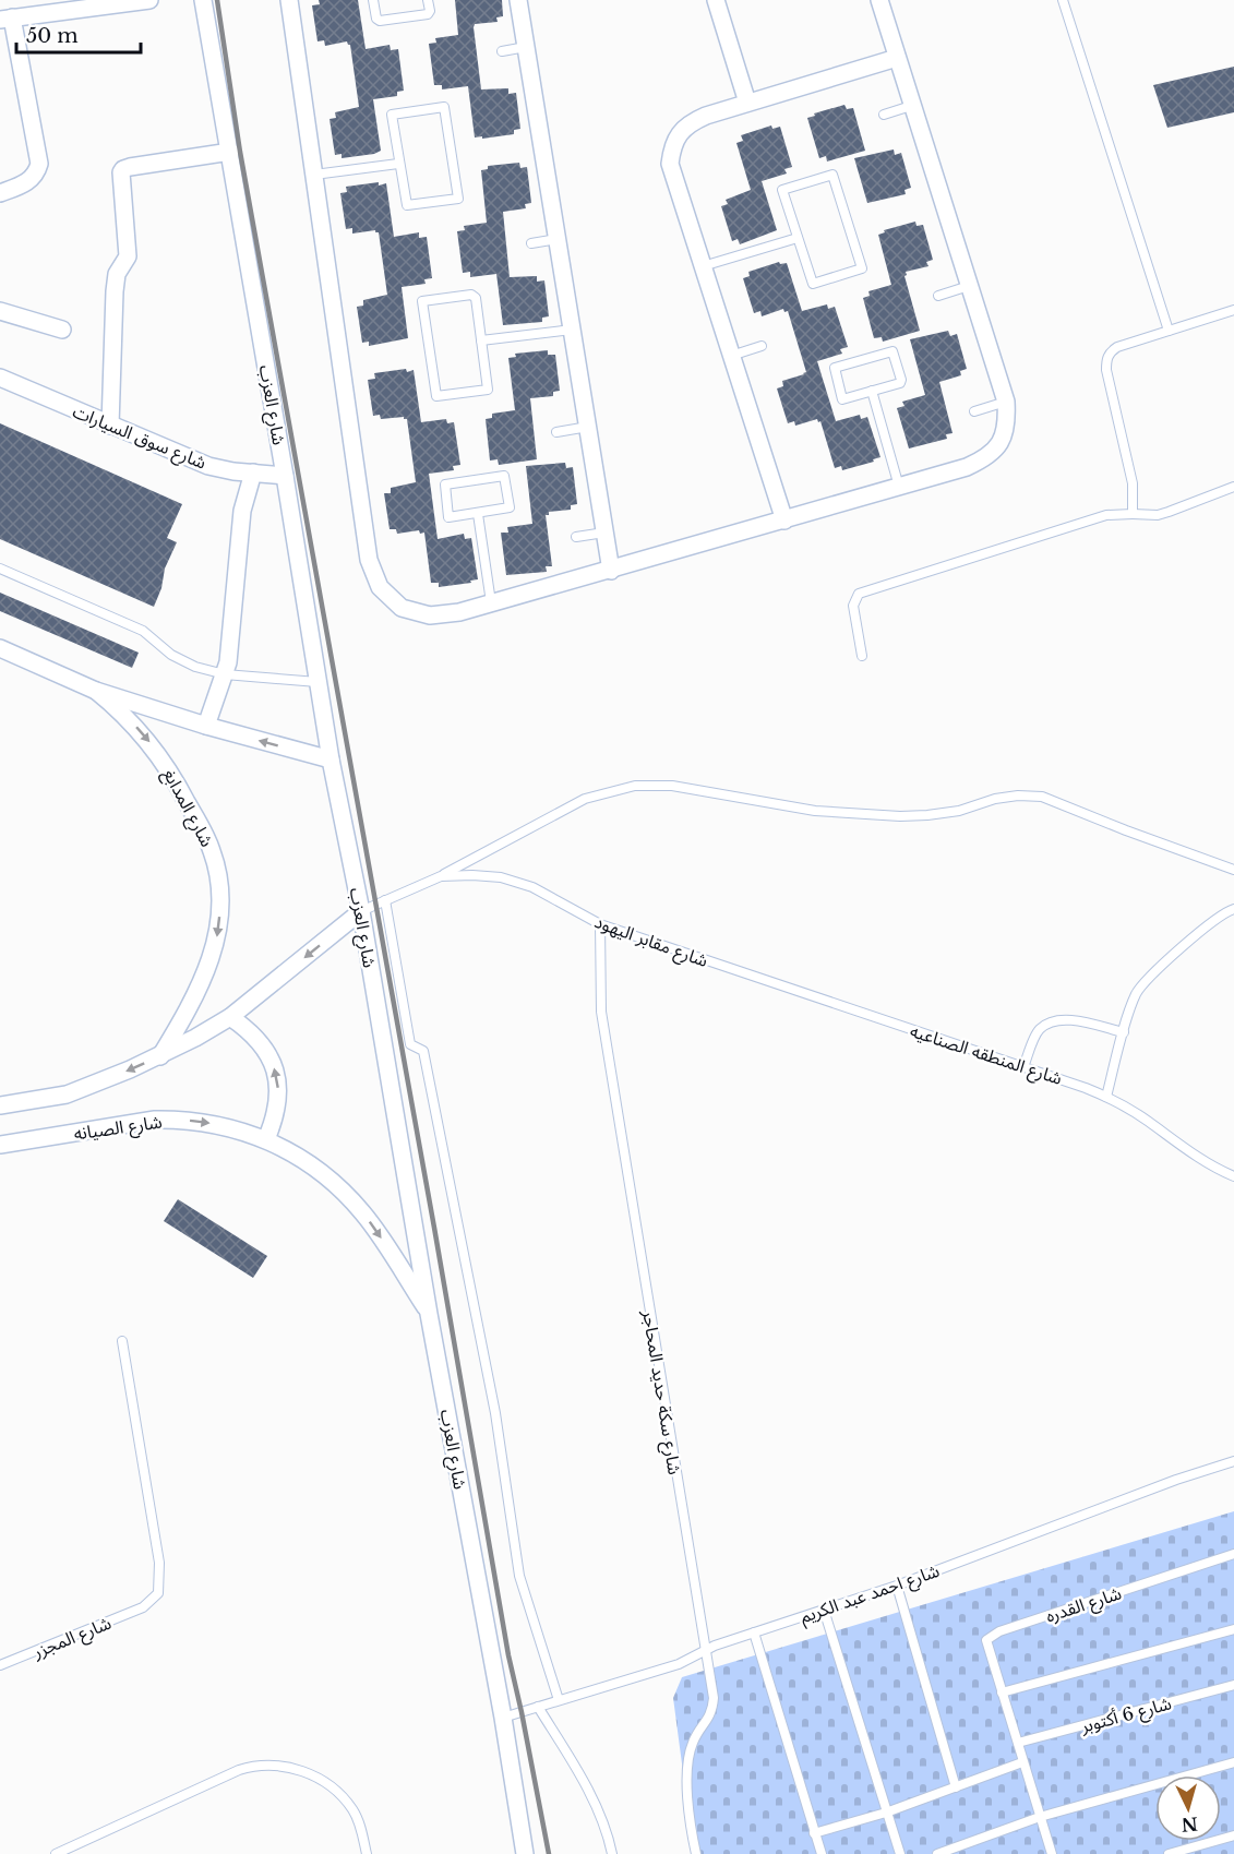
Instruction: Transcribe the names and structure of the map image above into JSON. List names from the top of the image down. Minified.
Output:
{"streets":{"street":["شارع العزب","شارع سوق السيارات","شارع المدابغ","شارع الصيانه"],"lane":["شارع مقابر اليهود","شارع المنطقه الصناعيه","شارع سكة حديد المحاجر","شارع احمد عبد الكريم","شارع القدره","شارع المجزر","شارع 6 أكتوبر"]},"crossings":[["شارع العزب","شارع سوق السيارات"],["شارع العزب","شارع المدابغ"],["شارع العزب","شارع مقابر اليهود"],["شارع العزب","شارع الصيانه"],["شارع العزب","شارع احمد عبد الكريم"],["شارع مقابر اليهود","شارع المنطقه الصناعيه"],["شارع مقابر اليهود","شارع سكة حديد المحاجر"],["شارع سكة حديد المحاجر","شارع احمد عبد الكريم"]],"one_way":["شارع الصيانه"],"scale_bar":"50 m","north":"bottom"}
